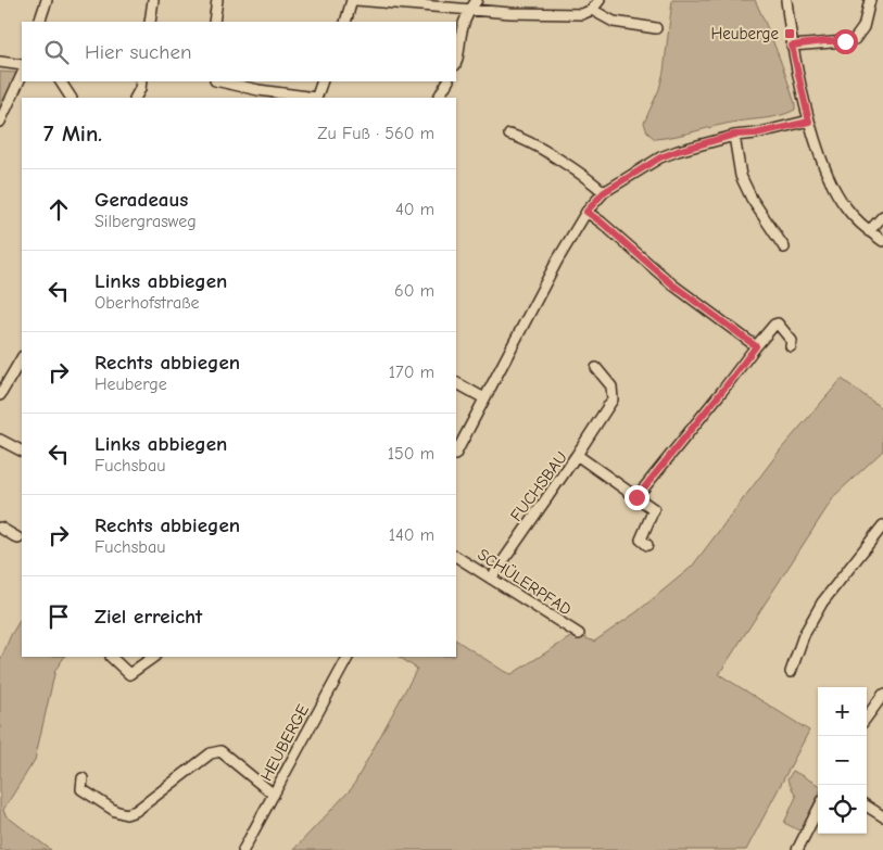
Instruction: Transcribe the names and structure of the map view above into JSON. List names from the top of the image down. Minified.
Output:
{"streets":{"street":["FUCHSBAU","SCHÜLERPFAD","HEUBERGE"]},"crossings":[["FUCHSBAU","SCHÜLERPFAD"]],"places":{"transit":["Heuberge"]},"page":{"search":"Hier suchen","heading":["7 Min.","Zu Fuß · 560 m"],"list":[["Geradeaus","Silbergrasweg","40 m"],["Links abbiegen","Oberhofstraße","60 m"],["Rechts abbiegen","Heuberge","170 m"],["Links abbiegen","Fuchsbau","150 m"],["Rechts abbiegen","Fuchsbau","140 m"],"Ziel erreicht"],"map_buttons":["+","−"]}}
